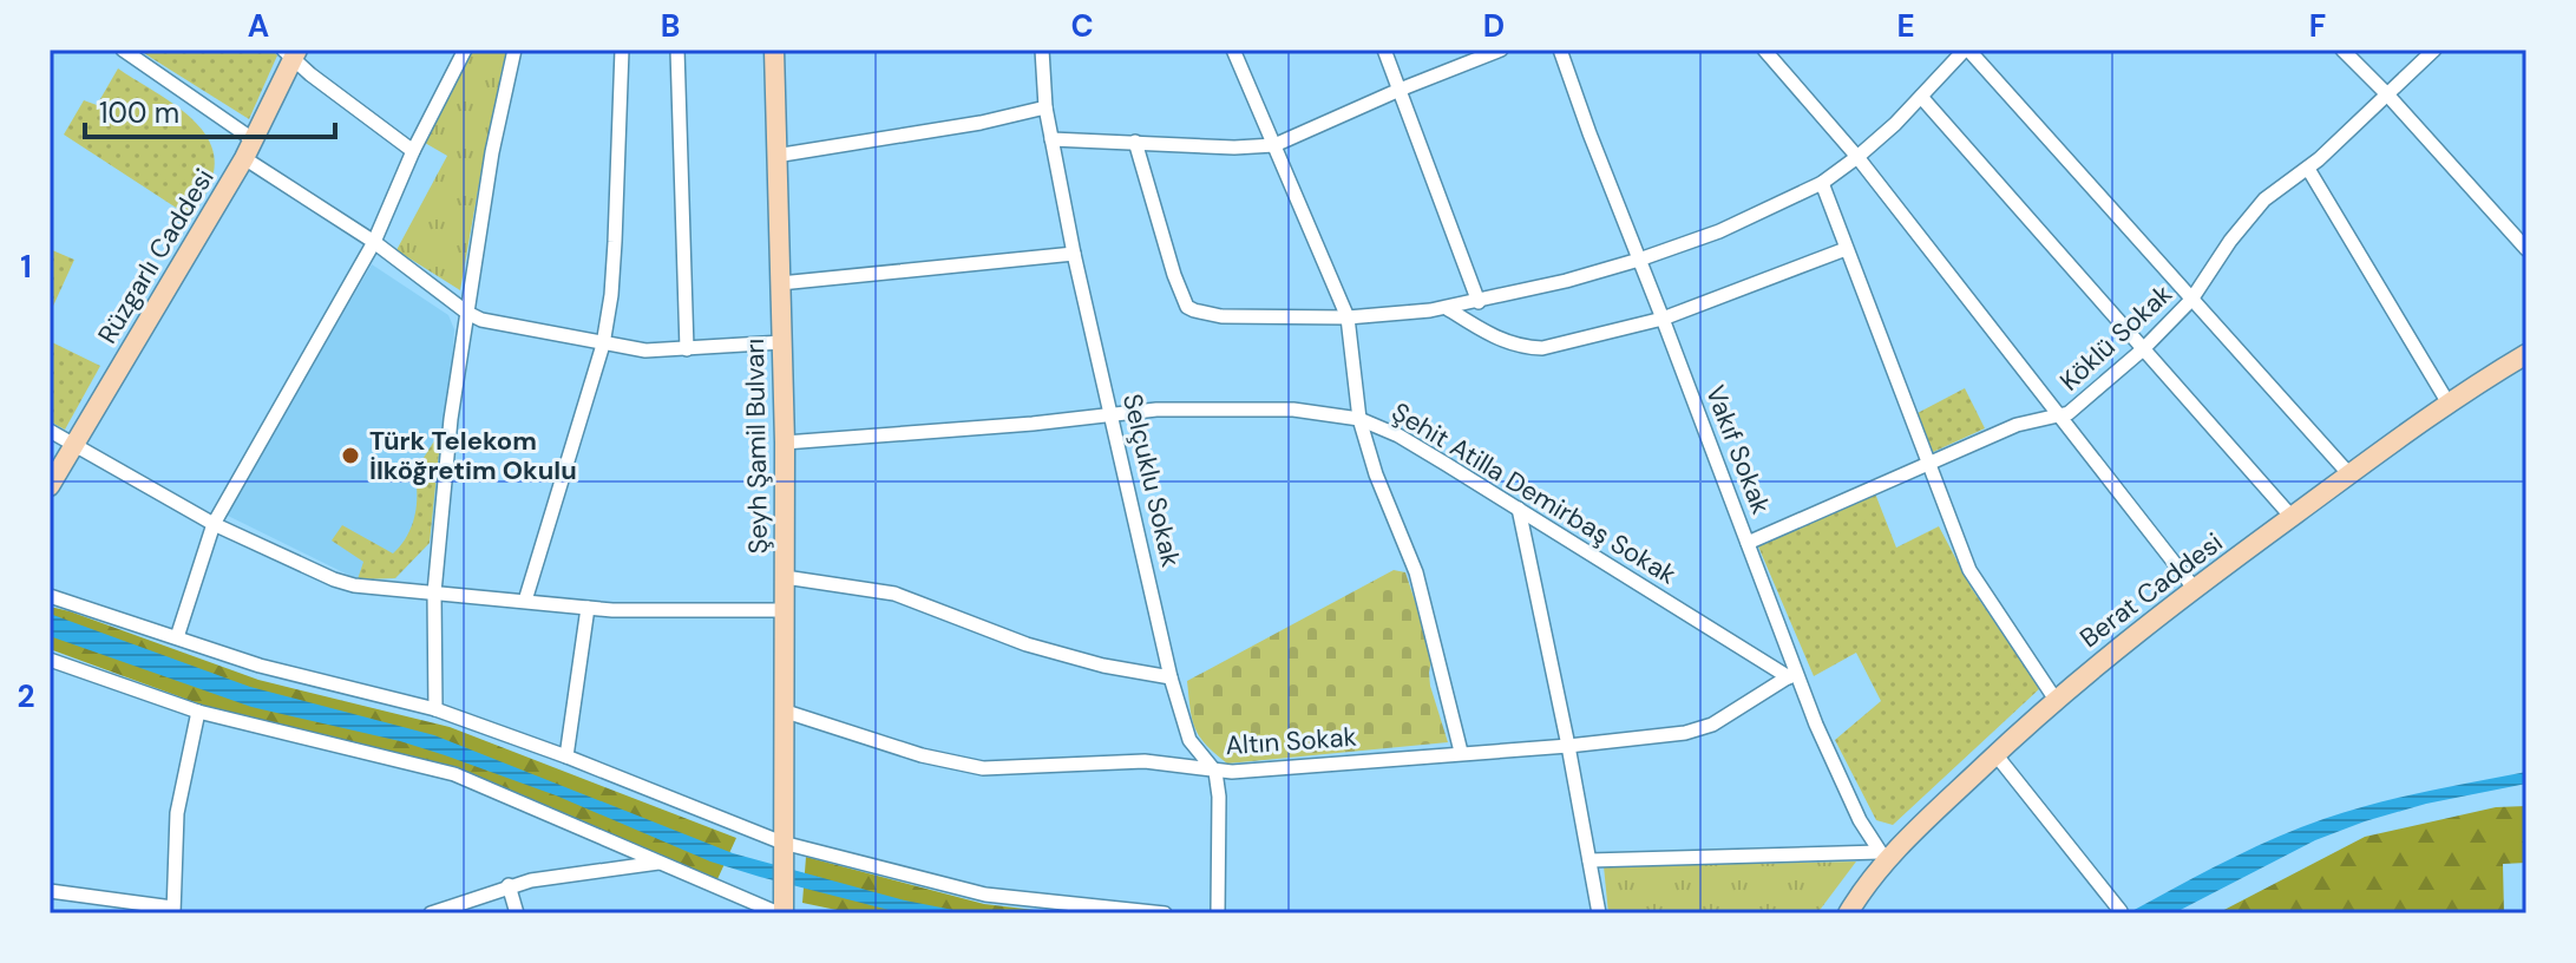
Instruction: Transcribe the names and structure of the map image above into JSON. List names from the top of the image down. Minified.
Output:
{"streets":{"street":["Rüzgarlı Caddesi","Köklü Sokak","Şeyh Şamil Bulvarı","Vakıf Sokak","Selçuklu Sokak","Şehit Atilla Demirbaş Sokak","Berat Caddesi","Altın Sokak"]},"crossings":[["Köklü Sokak","Vakıf Sokak"],["Şeyh Şamil Bulvarı","Şehit Atilla Demirbaş Sokak"],["Şeyh Şamil Bulvarı","Altın Sokak"],["Vakıf Sokak","Şehit Atilla Demirbaş Sokak"],["Vakıf Sokak","Berat Caddesi"],["Vakıf Sokak","Altın Sokak"],["Selçuklu Sokak","Şehit Atilla Demirbaş Sokak"],["Selçuklu Sokak","Altın Sokak"],["Şehit Atilla Demirbaş Sokak","Altın Sokak"]],"places":["Türk Telekom İlköğretim Okulu"],"scale_bar":"100 m","grid":{"columns":["A","B","C","D","E","F"],"rows":["1","2"]}}
